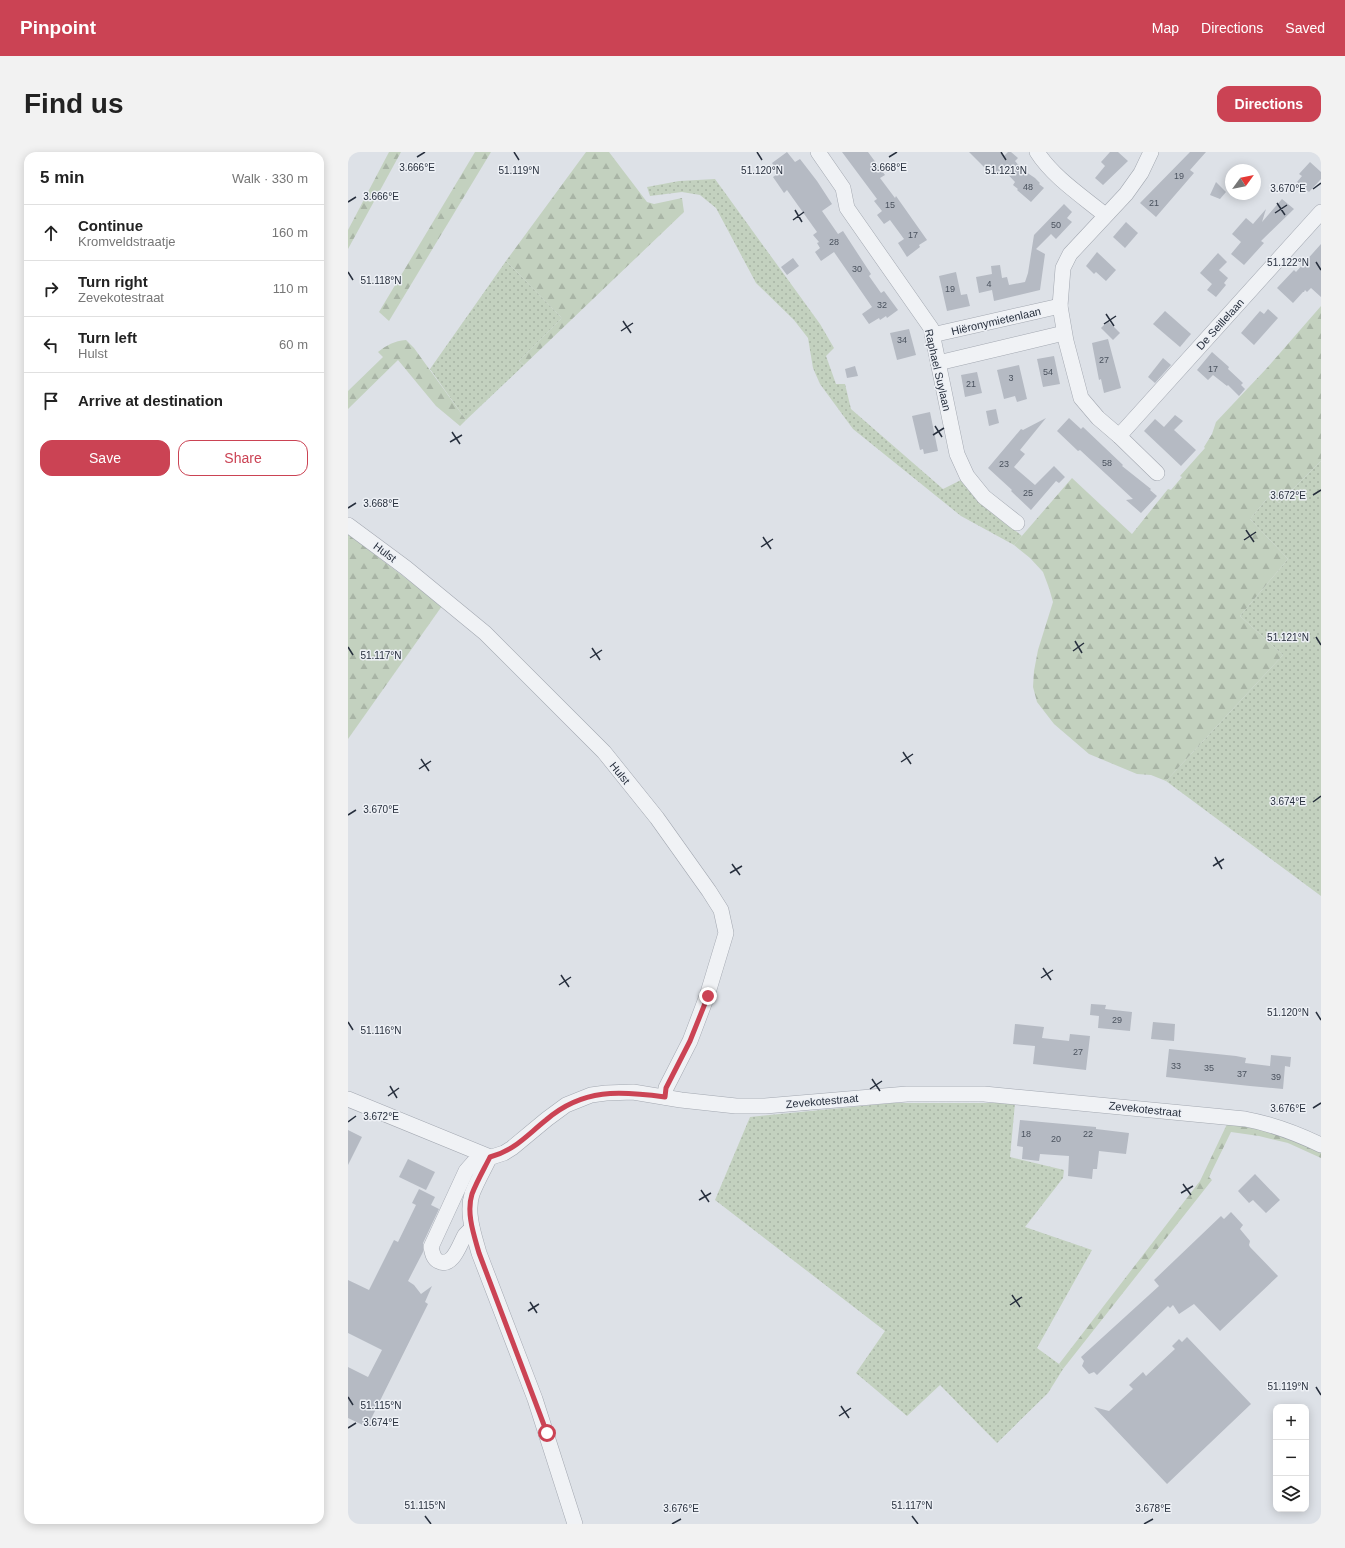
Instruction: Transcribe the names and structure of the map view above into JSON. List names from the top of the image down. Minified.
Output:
{"streets":{"street":["Hiëronymietenlaan","De Seillelaan","Raphael Suylaan","Hulst","Zevekotestraat"]},"crossings":[["Hiëronymietenlaan","Raphael Suylaan"],["Hulst","Zevekotestraat"]],"house_numbers":["19","48","21","15","50","17","28","30","4","19","32","34","27","17","54","3","21","58","23","25","29","27","33","35","37","39","18","22","20"],"north":"top right","page":{"header":"Pinpoint","nav":["Map","Directions","Saved"],"buttons":["Directions",["Save","Share"]],"title":"Find us","heading":["5 min","Walk · 330 m"],"list":[["Continue","Kromveldstraatje","160 m"],["Turn right","Zevekotestraat","110 m"],["Turn left","Hulst","60 m"],"Arrive at destination"],"map_buttons":["+","−"]},"coordinates":["3.666°E","3.668°E","51.119°N","51.120°N","51.121°N","3.670°E","51.122°N","51.118°N","3.672°E","51.117°N","3.674°E","51.116°N","3.676°E","51.115°N","3.678°E"]}
